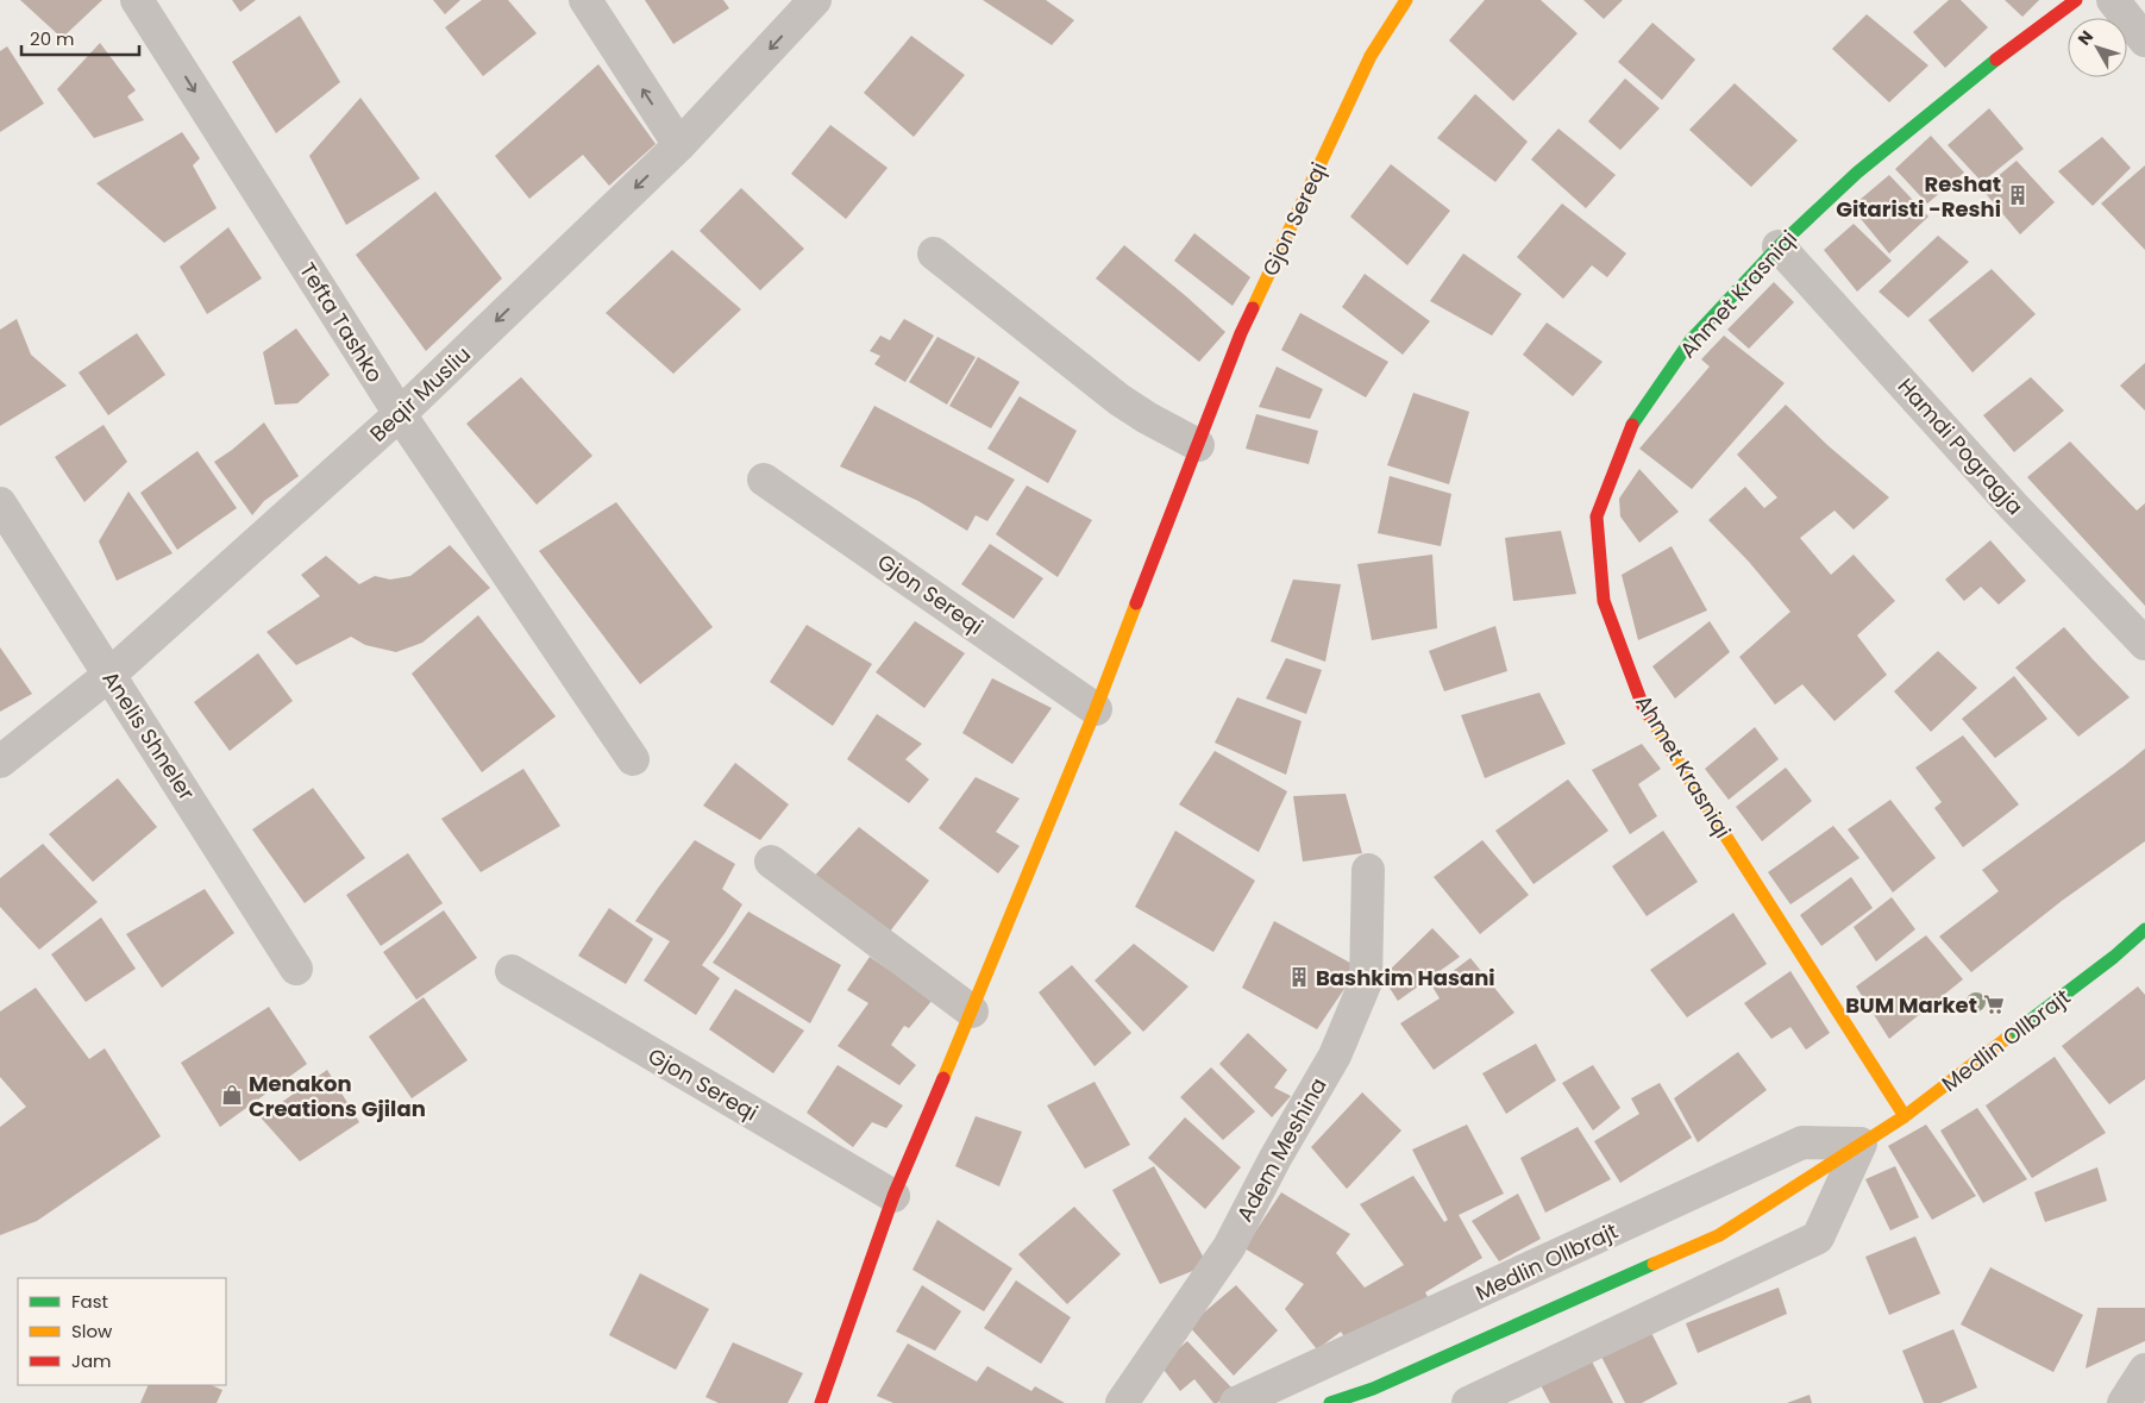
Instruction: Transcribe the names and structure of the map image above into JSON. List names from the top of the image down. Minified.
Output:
{"streets":{"street":["Gjon Sereqi","Ahmet Krasniqi","Tefta Tashko","Beqir Musliu","Hamdi Pogragja","Anelis Shneler","Medlin Ollbrajt","Adem Meshina"]},"crossings":[["Ahmet Krasniqi","Hamdi Pogragja"],["Ahmet Krasniqi","Medlin Ollbrajt"],["Tefta Tashko","Beqir Musliu"],["Beqir Musliu","Anelis Shneler"]],"one_way":["Tefta Tashko","Beqir Musliu"],"places":{"building":["Reshat Gitaristi -Reshi","Bashkim Hasani"],"supermarket":["BUM Market"],"shop":["Menakon Creations Gjilan"]},"legend":["Fast","Slow","Jam"],"scale_bar":"20 m","north":"top left"}
